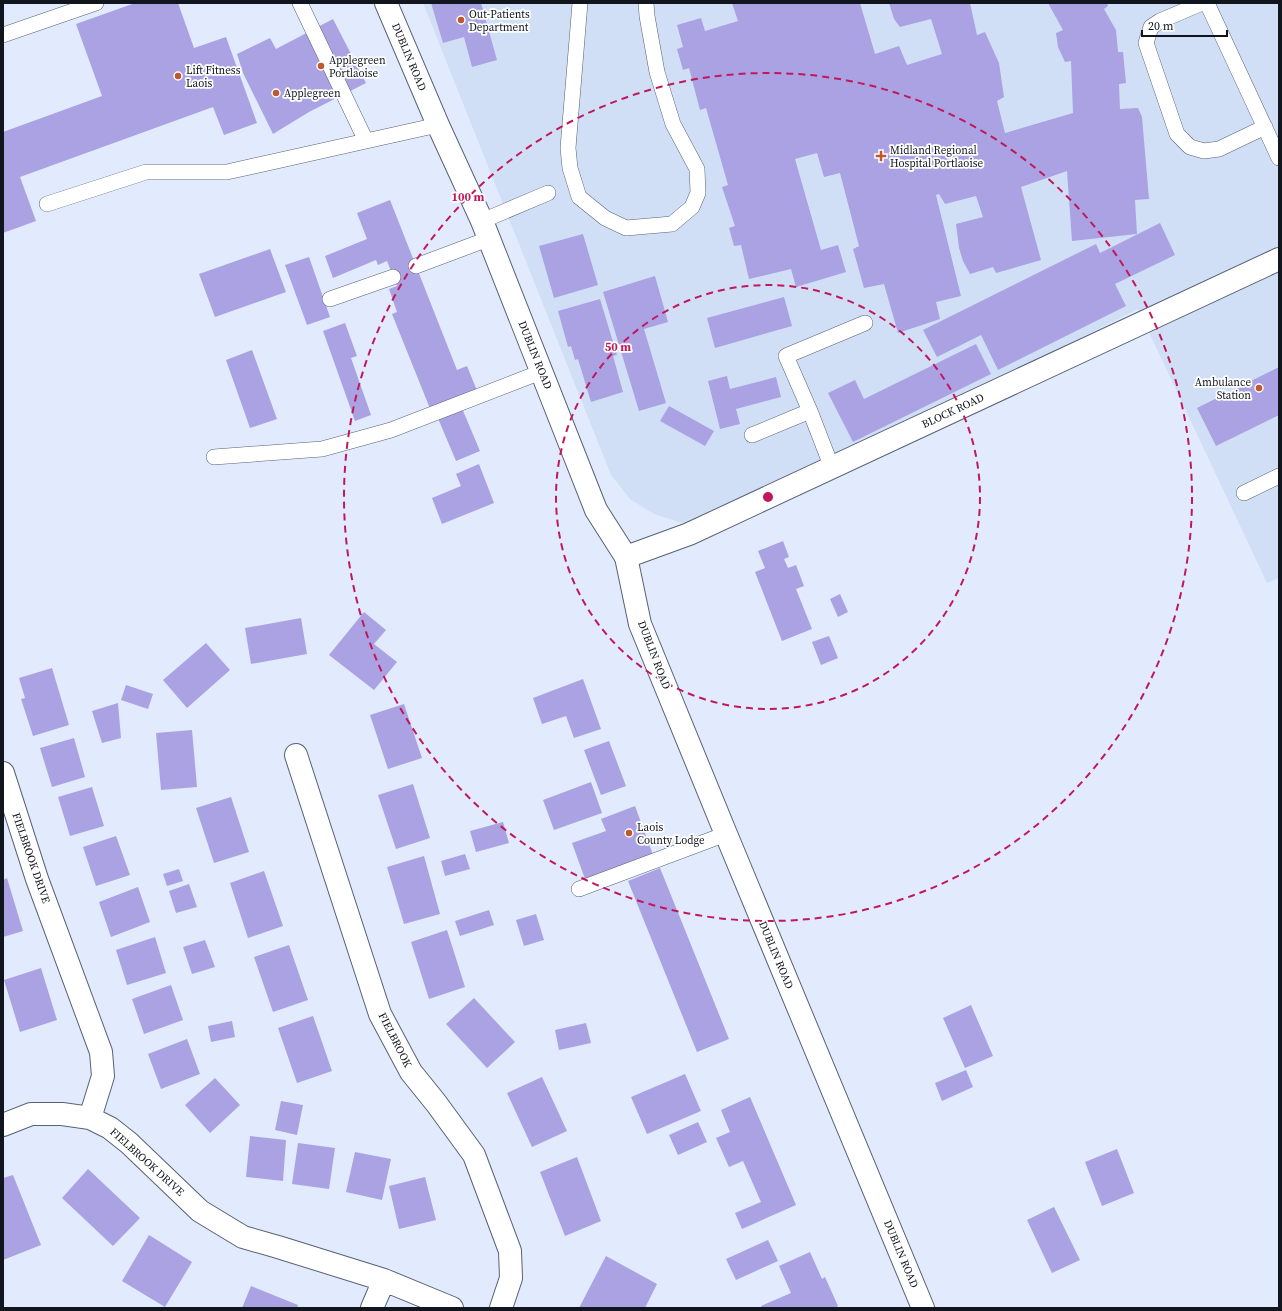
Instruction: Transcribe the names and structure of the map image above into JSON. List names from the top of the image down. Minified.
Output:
{"streets":{"street":["DUBLIN ROAD","BLOCK ROAD","FIELBROOK DRIVE","FIELBROOK"]},"crossings":[["DUBLIN ROAD","BLOCK ROAD"]],"places":{"other":["Out-Patients Department","Applegreen Portlaoise","Lift Fitness Laois","Applegreen","Ambulance Station","Laois County Lodge"],"health":["Midland Regional Hospital Portlaoise"]},"scale_bar":"20 m","rings":["100 m","50 m"]}
